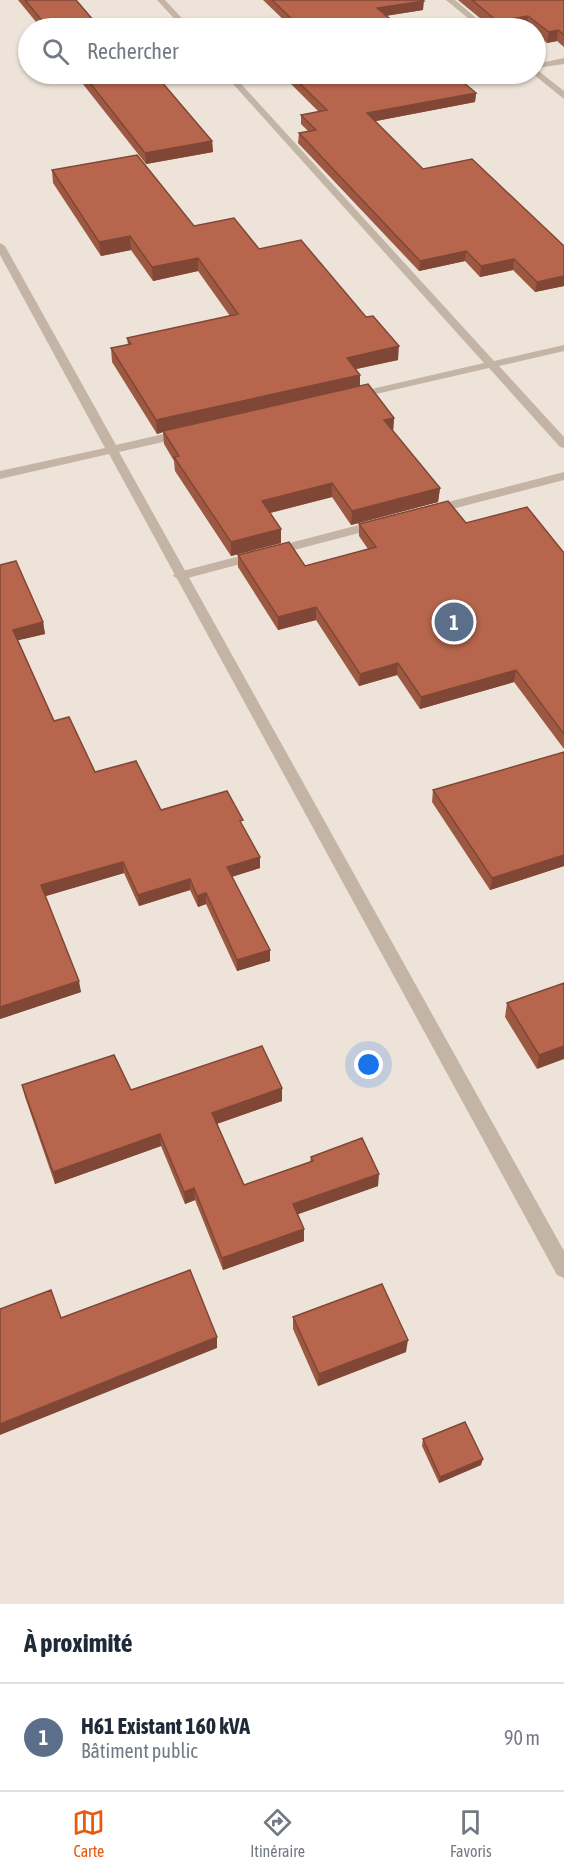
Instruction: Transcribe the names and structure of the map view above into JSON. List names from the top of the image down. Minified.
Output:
{"page":{"search":"Rechercher","pins":"1","heading":"À proximité","list":[{"mark":"1","name":"H61 Existant 160 kVA","note":"Bâtiment public","value":"90 m"}],"nav":["Carte","Itinéraire","Favoris"]}}
